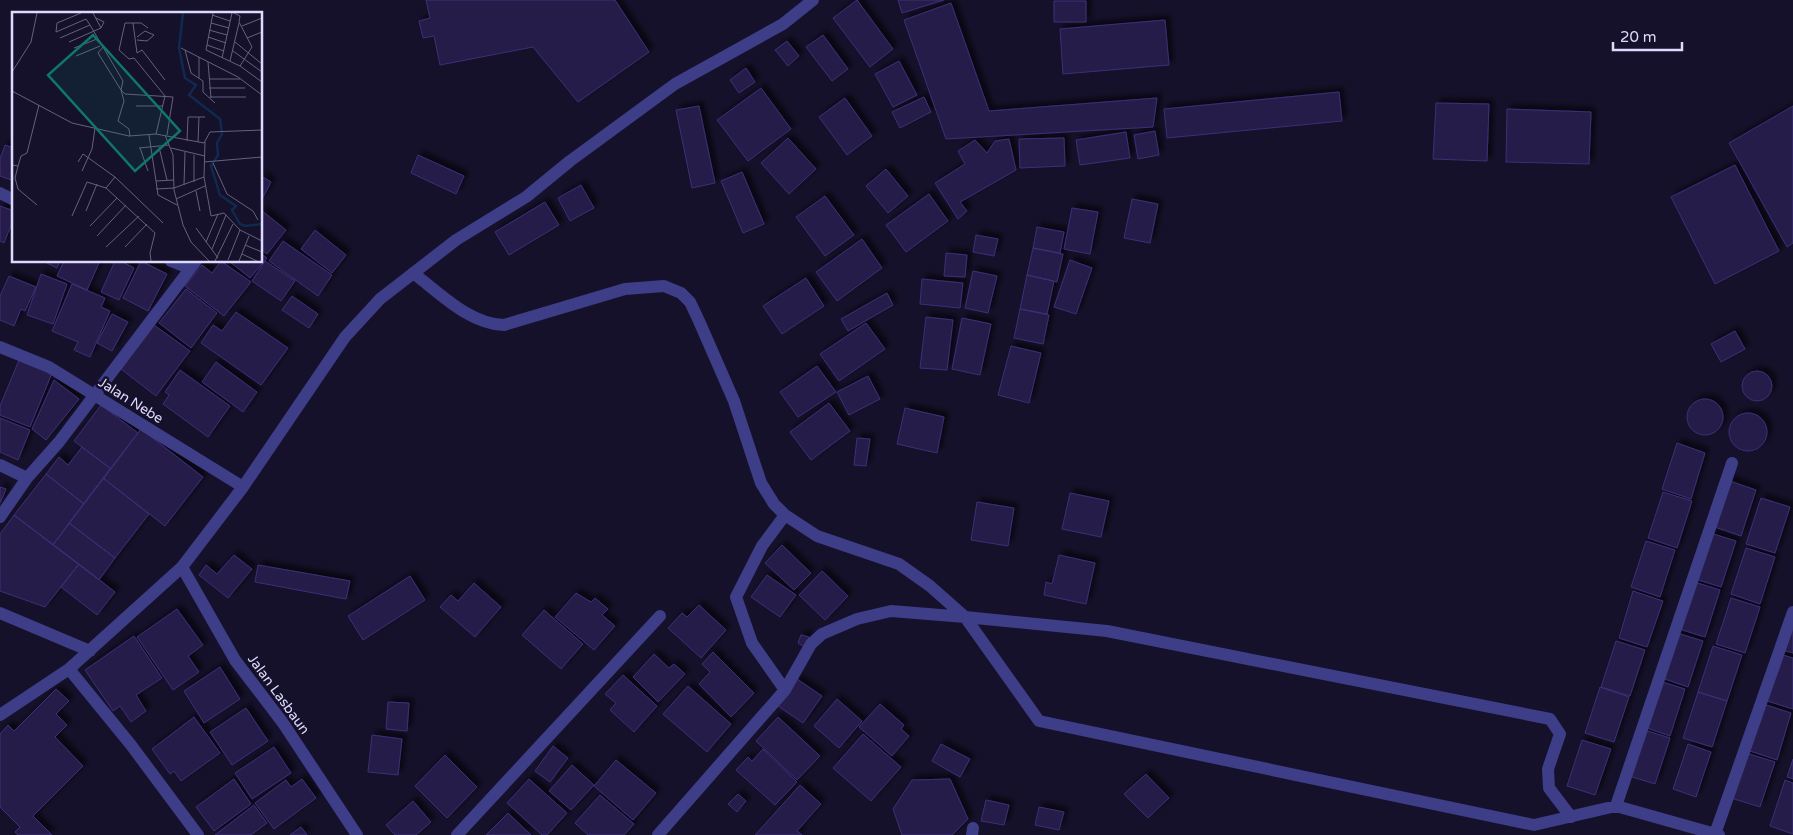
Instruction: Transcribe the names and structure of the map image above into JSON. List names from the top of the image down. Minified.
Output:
{"streets":{"street":["Jalan Nebe","Jalan Lasbaun"]},"scale_bar":"20 m"}
